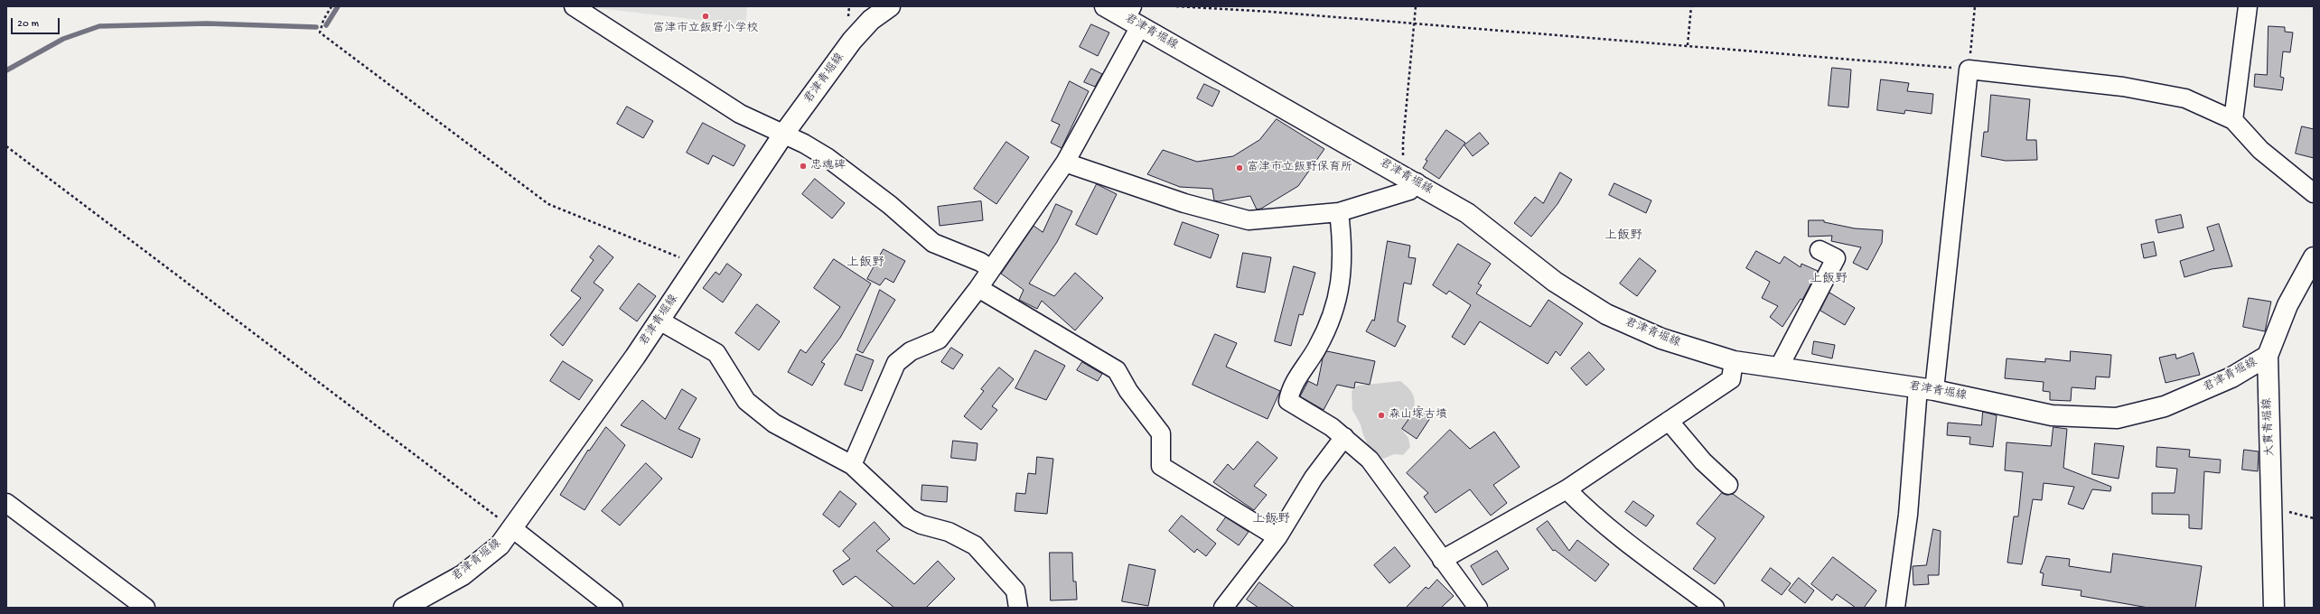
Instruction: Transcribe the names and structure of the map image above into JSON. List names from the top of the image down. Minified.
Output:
{"streets":{"main road":["君津青堀線","大貫青堀線"]},"crossings":[["君津青堀線","大貫青堀線"]],"districts":["上飯野","上飯野","上飯野","上飯野"],"places":["富津市立飯野小学校","忠魂碑","富津市立飯野保育所","森山塚古墳"],"scale_bar":"20 m"}
